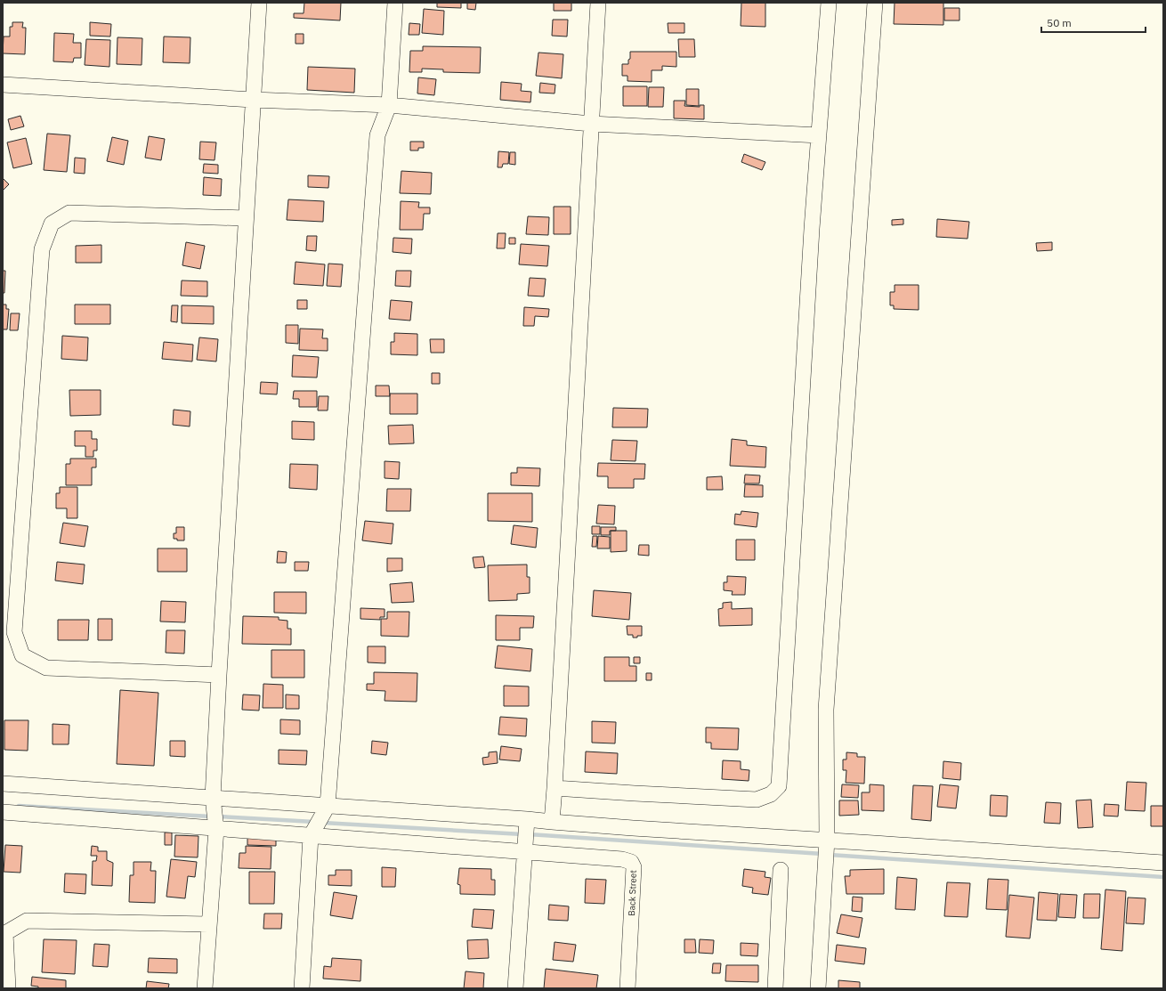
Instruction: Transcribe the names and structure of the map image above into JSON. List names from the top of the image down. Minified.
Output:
{"streets":{"street":["Back Street"]},"scale_bar":"50 m"}
